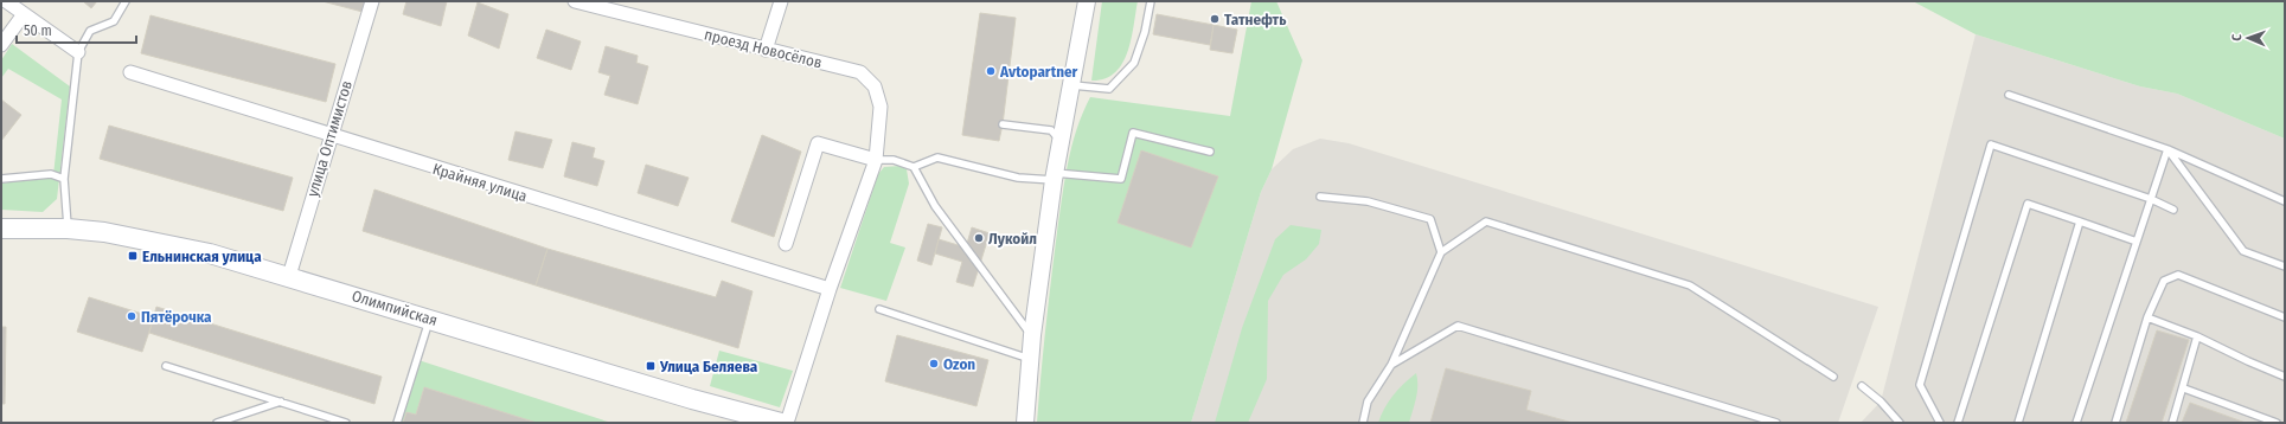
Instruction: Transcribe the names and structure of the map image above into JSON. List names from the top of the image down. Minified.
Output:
{"streets":{"main road":["Олимпийская"],"street":["проезд Новосёлов","улица Оптимистов","Крайняя улица"]},"crossings":[["проезд Новосёлов","Крайняя улица"],["улица Оптимистов","Крайняя улица"],["улица Оптимистов","Олимпийская"]],"places":{"other":["Татнефть","Avtopartner","Лукойл","Пятёрочка","Ozon"],"transit":["Ельнинская улица","Улица Беляева"]},"scale_bar":"50 m","north":"left"}
